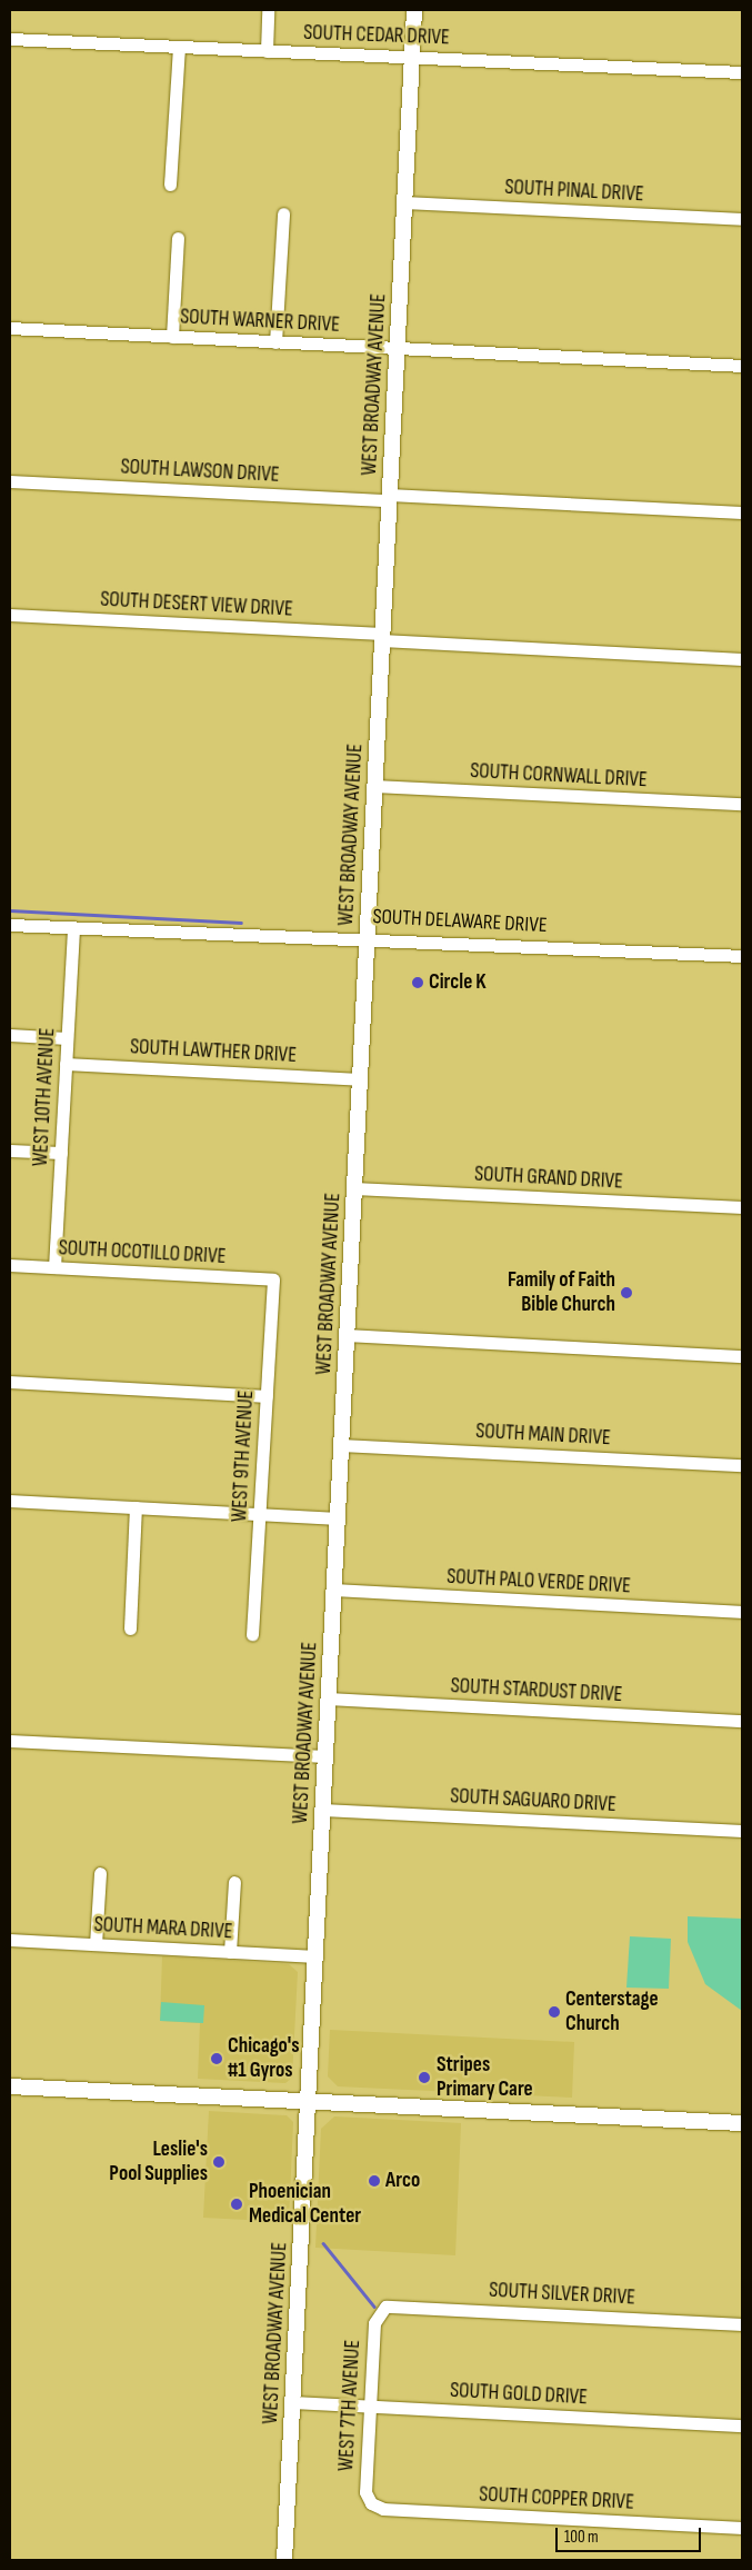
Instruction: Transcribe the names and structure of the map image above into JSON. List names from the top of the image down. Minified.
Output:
{"streets":{"main road":["WEST BROADWAY AVENUE"],"street":["SOUTH CEDAR DRIVE","SOUTH PINAL DRIVE","SOUTH WARNER DRIVE","SOUTH LAWSON DRIVE","SOUTH DESERT VIEW DRIVE","SOUTH CORNWALL DRIVE","SOUTH DELAWARE DRIVE","SOUTH LAWTHER DRIVE","WEST 10TH AVENUE","SOUTH GRAND DRIVE","SOUTH OCOTILLO DRIVE","SOUTH MAIN DRIVE","WEST 9TH AVENUE","SOUTH PALO VERDE DRIVE","SOUTH STARDUST DRIVE","SOUTH SAGUARO DRIVE","SOUTH MARA DRIVE","SOUTH SILVER DRIVE","SOUTH GOLD DRIVE","WEST 7TH AVENUE","SOUTH COPPER DRIVE"]},"crossings":[["SOUTH CEDAR DRIVE","WEST BROADWAY AVENUE"],["SOUTH PINAL DRIVE","WEST BROADWAY AVENUE"],["SOUTH WARNER DRIVE","WEST BROADWAY AVENUE"],["WEST BROADWAY AVENUE","SOUTH LAWSON DRIVE"],["WEST BROADWAY AVENUE","SOUTH DESERT VIEW DRIVE"],["WEST BROADWAY AVENUE","SOUTH CORNWALL DRIVE"],["WEST BROADWAY AVENUE","SOUTH DELAWARE DRIVE"],["WEST BROADWAY AVENUE","SOUTH LAWTHER DRIVE"],["WEST BROADWAY AVENUE","SOUTH GRAND DRIVE"],["WEST BROADWAY AVENUE","SOUTH MAIN DRIVE"],["WEST BROADWAY AVENUE","SOUTH PALO VERDE DRIVE"],["WEST BROADWAY AVENUE","SOUTH STARDUST DRIVE"],["WEST BROADWAY AVENUE","SOUTH SAGUARO DRIVE"],["WEST BROADWAY AVENUE","SOUTH MARA DRIVE"],["WEST BROADWAY AVENUE","SOUTH GOLD DRIVE"],["SOUTH DELAWARE DRIVE","WEST 10TH AVENUE"],["SOUTH LAWTHER DRIVE","WEST 10TH AVENUE"],["WEST 10TH AVENUE","SOUTH OCOTILLO DRIVE"],["SOUTH OCOTILLO DRIVE","WEST 9TH AVENUE"],["SOUTH SILVER DRIVE","WEST 7TH AVENUE"],["SOUTH GOLD DRIVE","WEST 7TH AVENUE"],["WEST 7TH AVENUE","SOUTH COPPER DRIVE"]],"places":["Circle K","Family of Faith Bible Church","Centerstage Church","Chicago's #1 Gyros","Stripes Primary Care","Leslie's Pool Supplies","Arco","Phoenician Medical Center"],"scale_bar":"100 m"}
